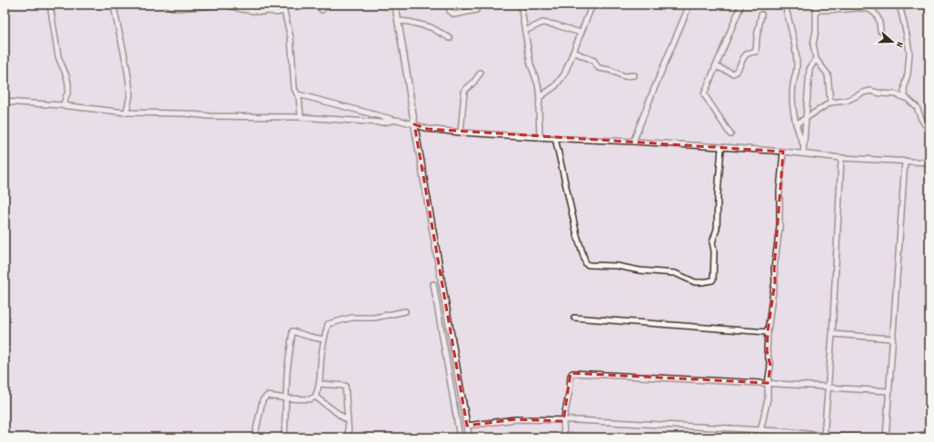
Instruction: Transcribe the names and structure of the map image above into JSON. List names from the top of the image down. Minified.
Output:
{"north":"right"}
